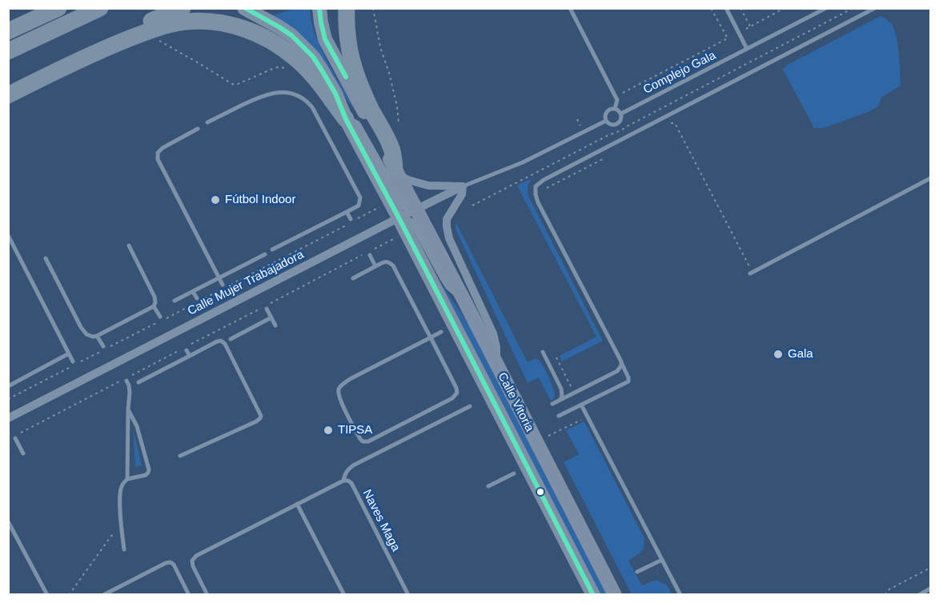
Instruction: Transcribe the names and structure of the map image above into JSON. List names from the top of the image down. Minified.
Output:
{"streets":{"highway":["Calle Vitoria"],"street":["Calle Mujer Trabajadora"],"lane":["Complejo Gala","Naves Maga"]},"crossings":[["Calle Mujer Trabajadora","Calle Vitoria"]],"places":["Fútbol Indoor","Gala","TIPSA"]}
